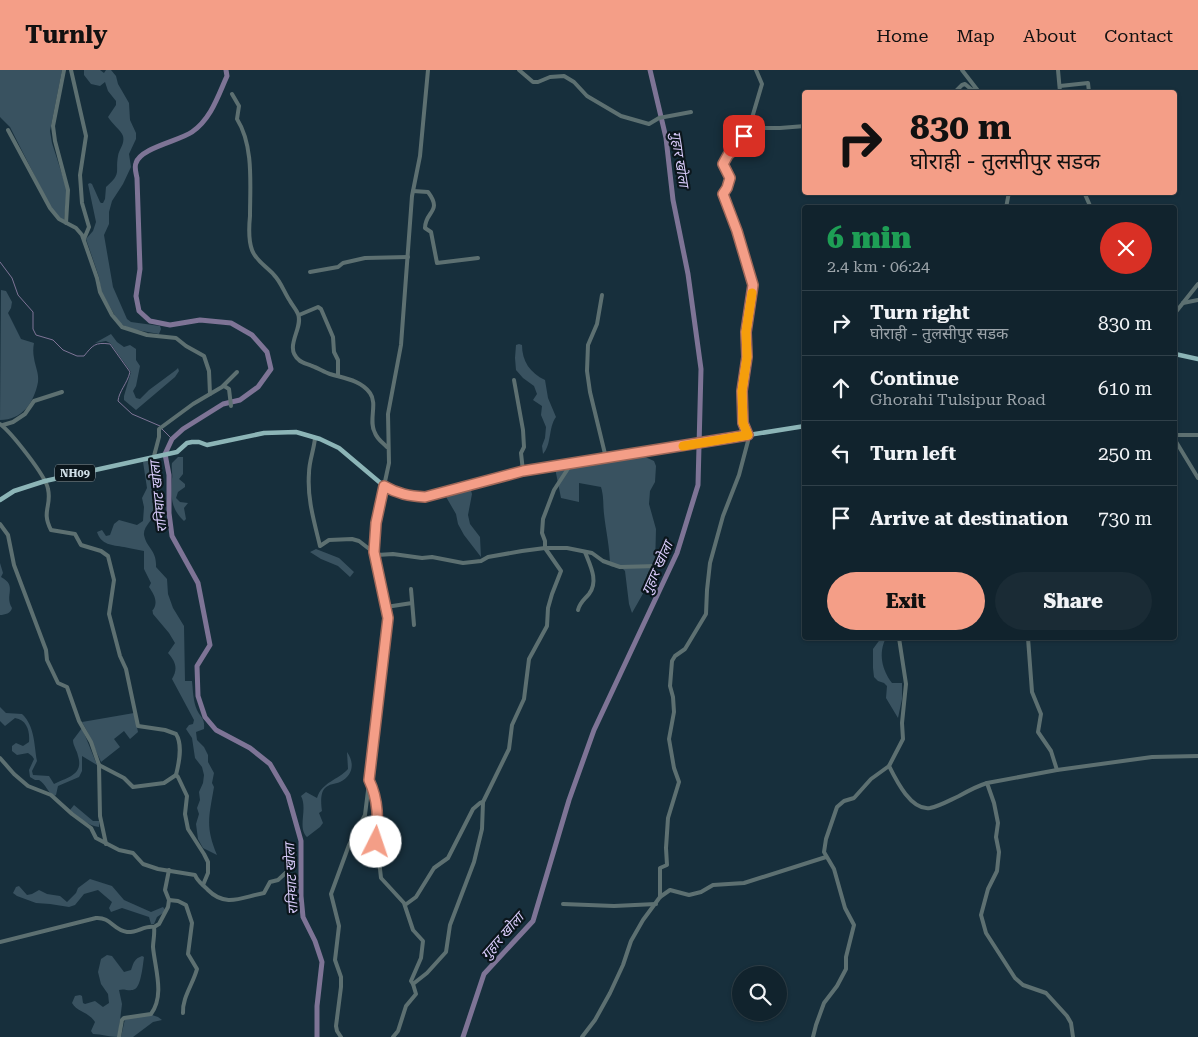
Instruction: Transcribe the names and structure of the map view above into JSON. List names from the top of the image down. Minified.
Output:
{"streets":{"main road":["NH09"]},"water":["गुहार खोला","रानिघाट खोला"],"page":{"header":"Turnly","nav":["Home","Map","About","Contact"],"turn":["830 m","घोराही - तुलसीपुर सडक"],"heading":["6 min","2.4 km · 06:24"],"list":[{"name":"Turn right","note":"घोराही - तुलसीपुर सडक","value":"830 m"},{"name":"Continue","note":"Ghorahi Tulsipur Road","value":"610 m"},{"name":"Turn left","value":"250 m"},{"name":"Arrive at destination","value":"730 m"}],"buttons":["Exit","Share"]}}
